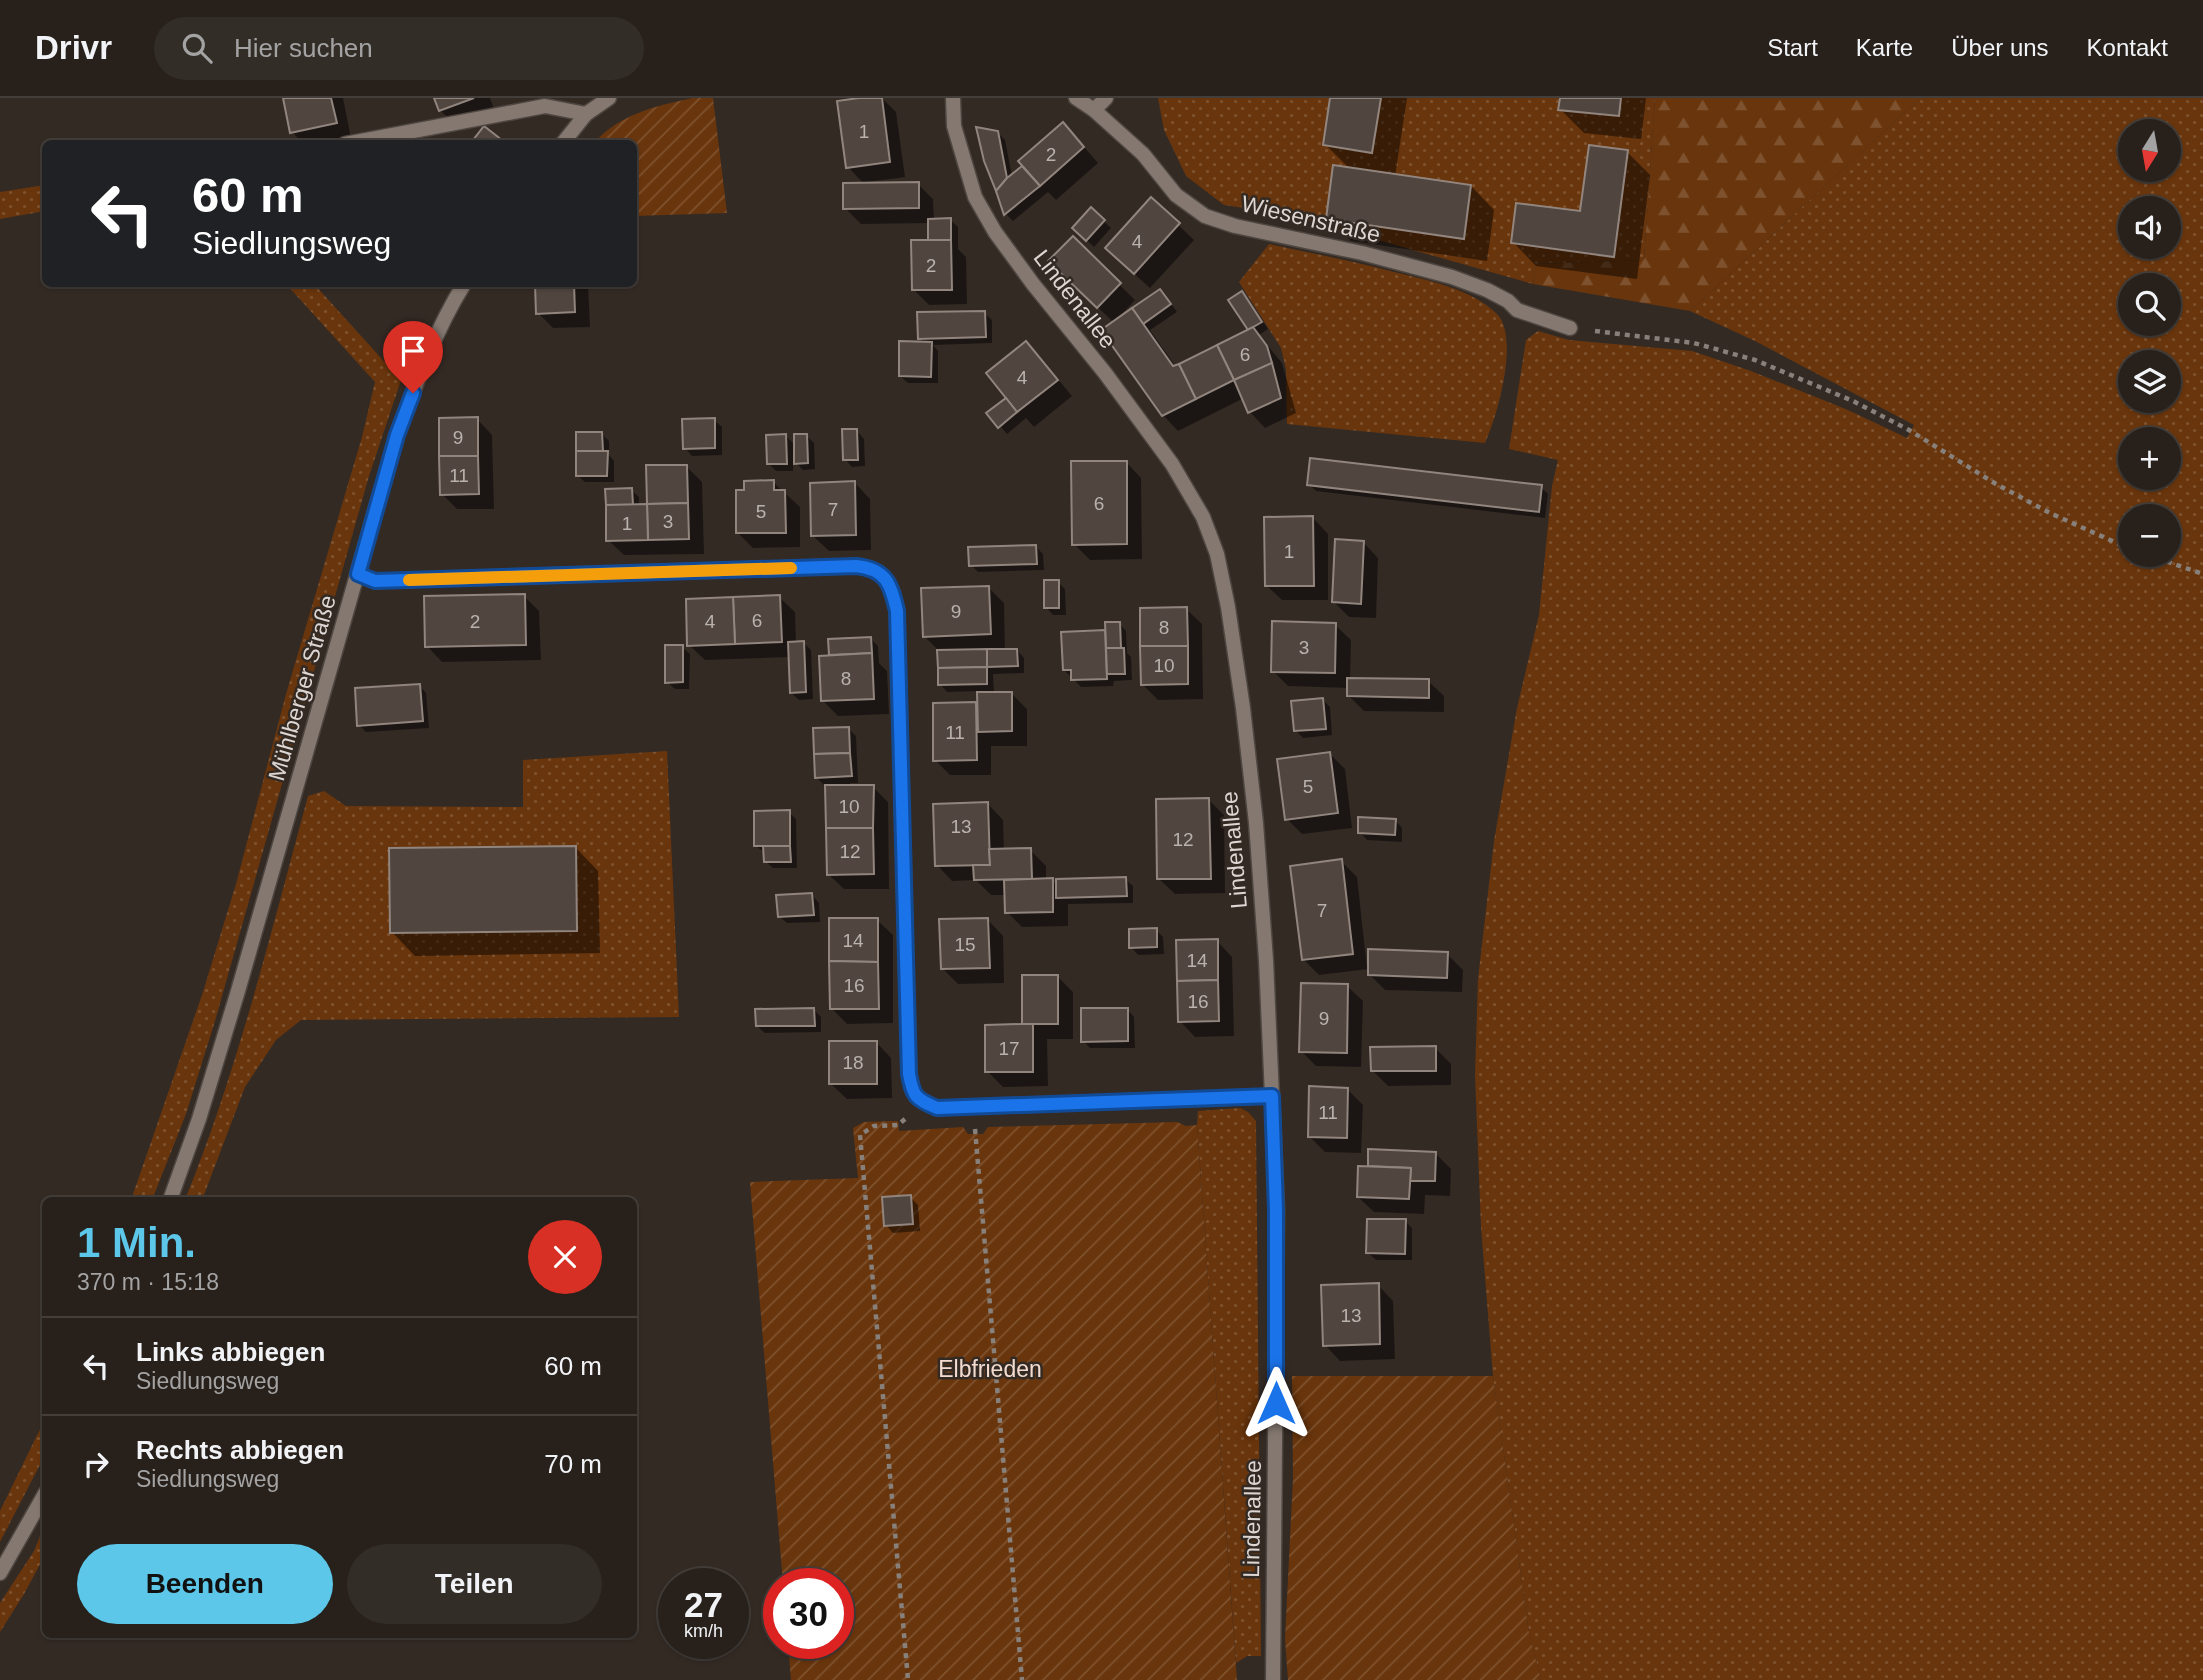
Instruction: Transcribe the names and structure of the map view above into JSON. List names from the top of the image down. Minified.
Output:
{"streets":{"street":["Wiesenstraße","Lindenallee","Mühlberger Straße"]},"parks":["Elbfrieden"],"house_numbers":["1","2","4","2","6","4","9","11","6","7","5","3","1","1","9","6","2","4","8","3","10","8","11","5","10","13","12","12","7","14","15","14","16","16","9","17","18","11","13"],"north":"bottom","page":{"header":"Drivr","search":"Hier suchen","nav":["Start","Karte","Über uns","Kontakt"],"map_buttons":["+","−"],"turn":["60 m","Siedlungsweg"],"heading":["1 Min.","370 m · 15:18"],"list":[{"name":"Links abbiegen","note":"Siedlungsweg","value":"60 m"},{"name":"Rechts abbiegen","note":"Siedlungsweg","value":"70 m"}],"buttons":["Beenden","Teilen"],"speed":"27 km/h","limit":"30"}}
